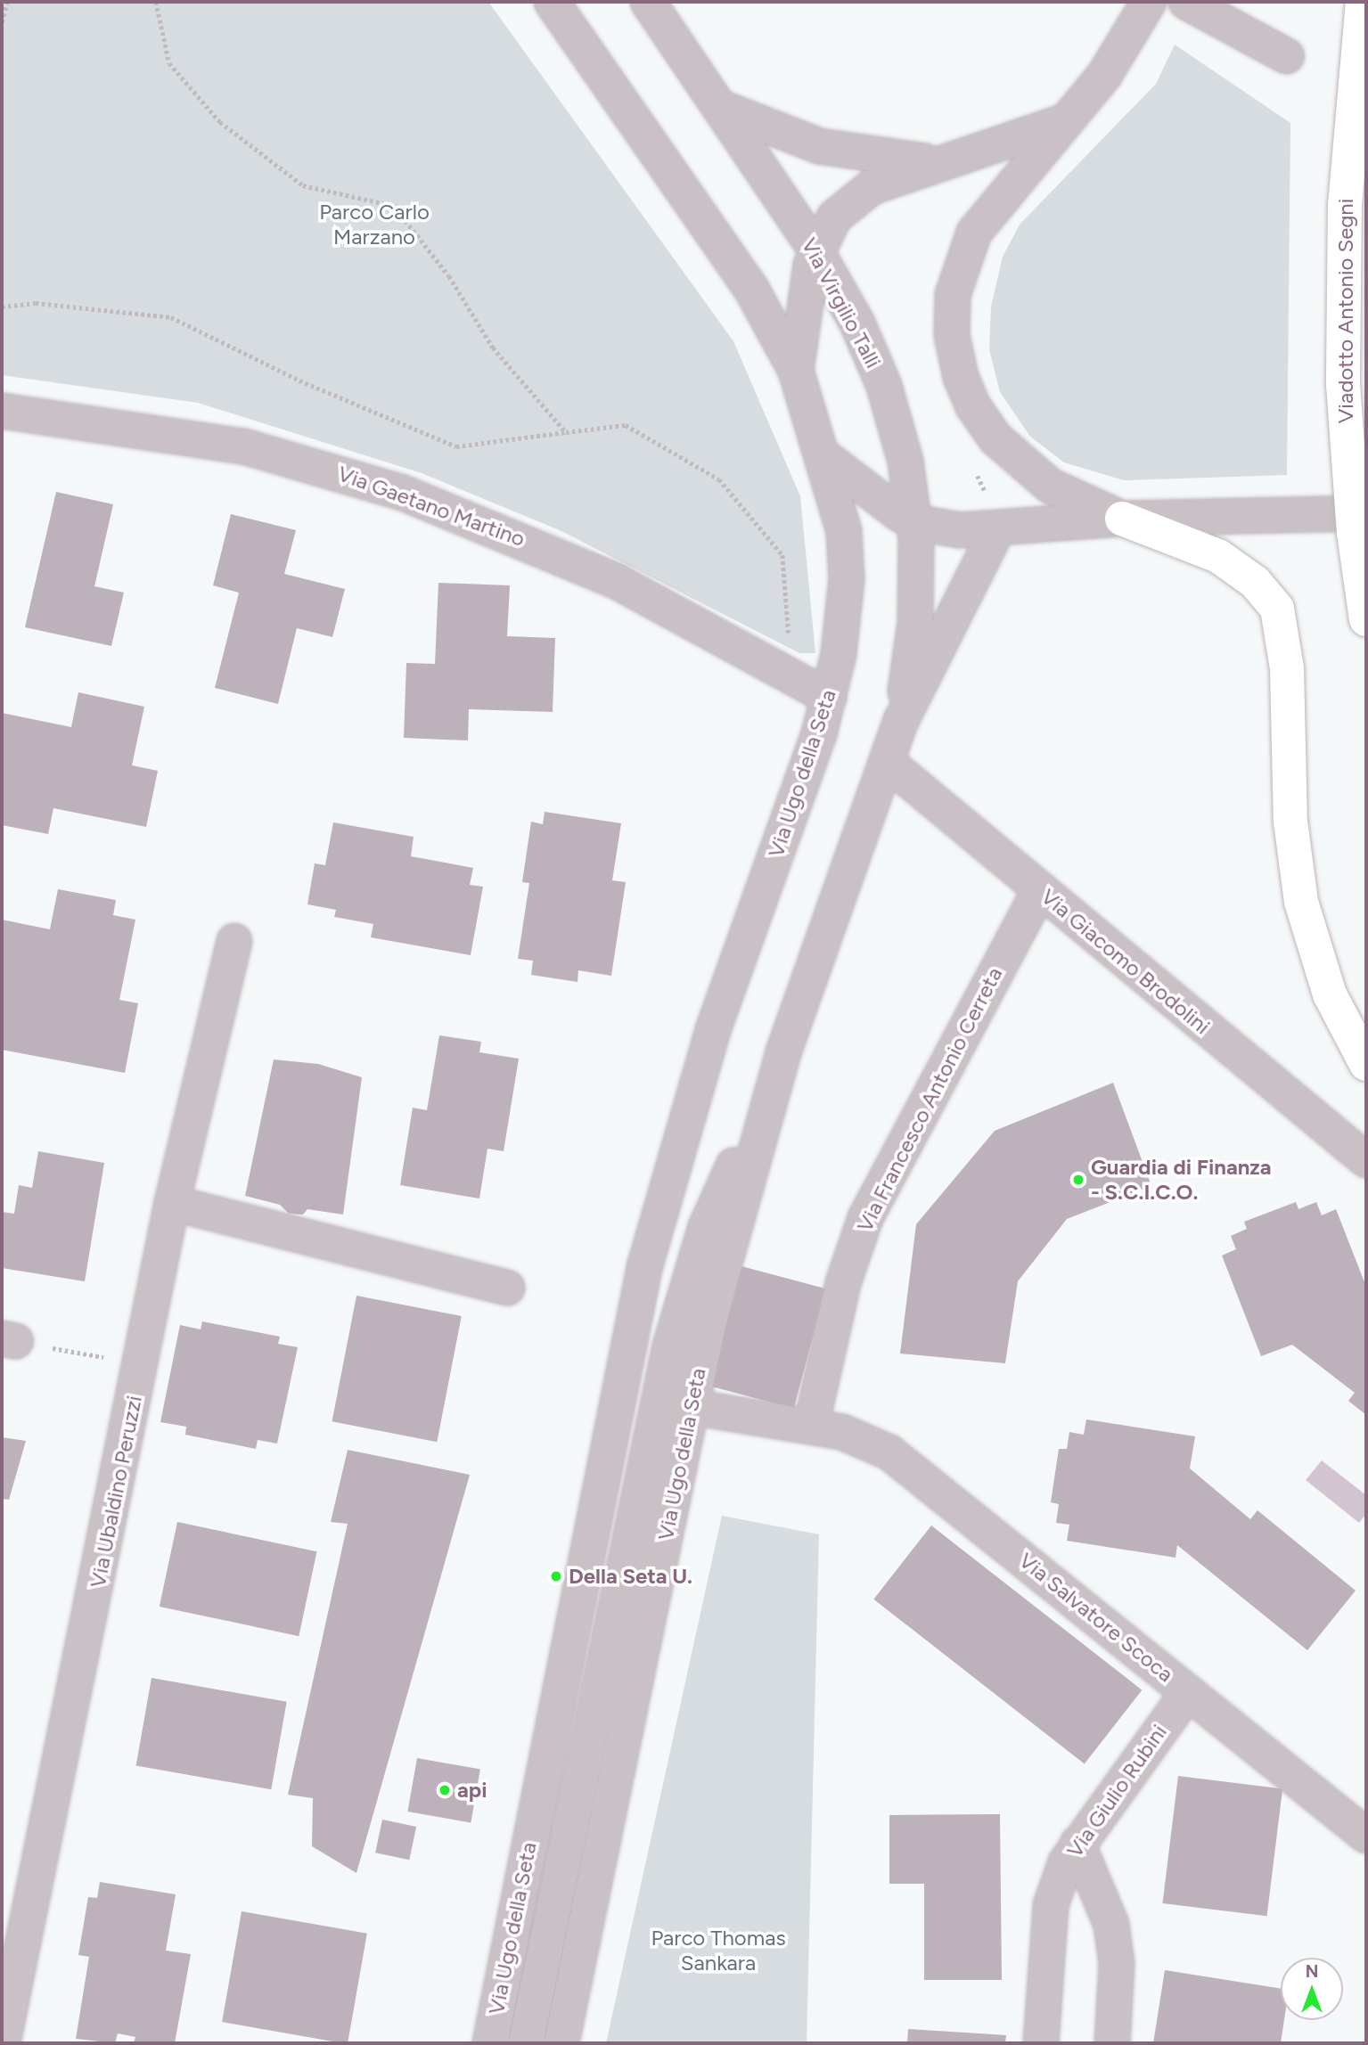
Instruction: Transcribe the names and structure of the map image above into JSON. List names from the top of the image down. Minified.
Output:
{"streets":{"main road":["Viadotto Antonio Segni"],"street":["Via Virgilio Talli","Via Gaetano Martino","Via Ugo della Seta","Via Giacomo Brodolini","Via Francesco Antonio Cerreta","Via Ubaldino Peruzzi","Via Salvatore Scoca","Via Giulio Rubini"]},"crossings":[["Via Virgilio Talli","Via Ugo della Seta"],["Via Gaetano Martino","Via Ugo della Seta"],["Via Ugo della Seta","Via Giacomo Brodolini"],["Via Ugo della Seta","Via Salvatore Scoca"],["Via Giacomo Brodolini","Via Francesco Antonio Cerreta"],["Via Francesco Antonio Cerreta","Via Salvatore Scoca"],["Via Salvatore Scoca","Via Giulio Rubini"]],"parks":["Parco Carlo Marzano","Parco Thomas Sankara"],"places":["Guardia di Finanza - S.C.I.C.O.","Della Seta U.","api"],"north":"top"}
